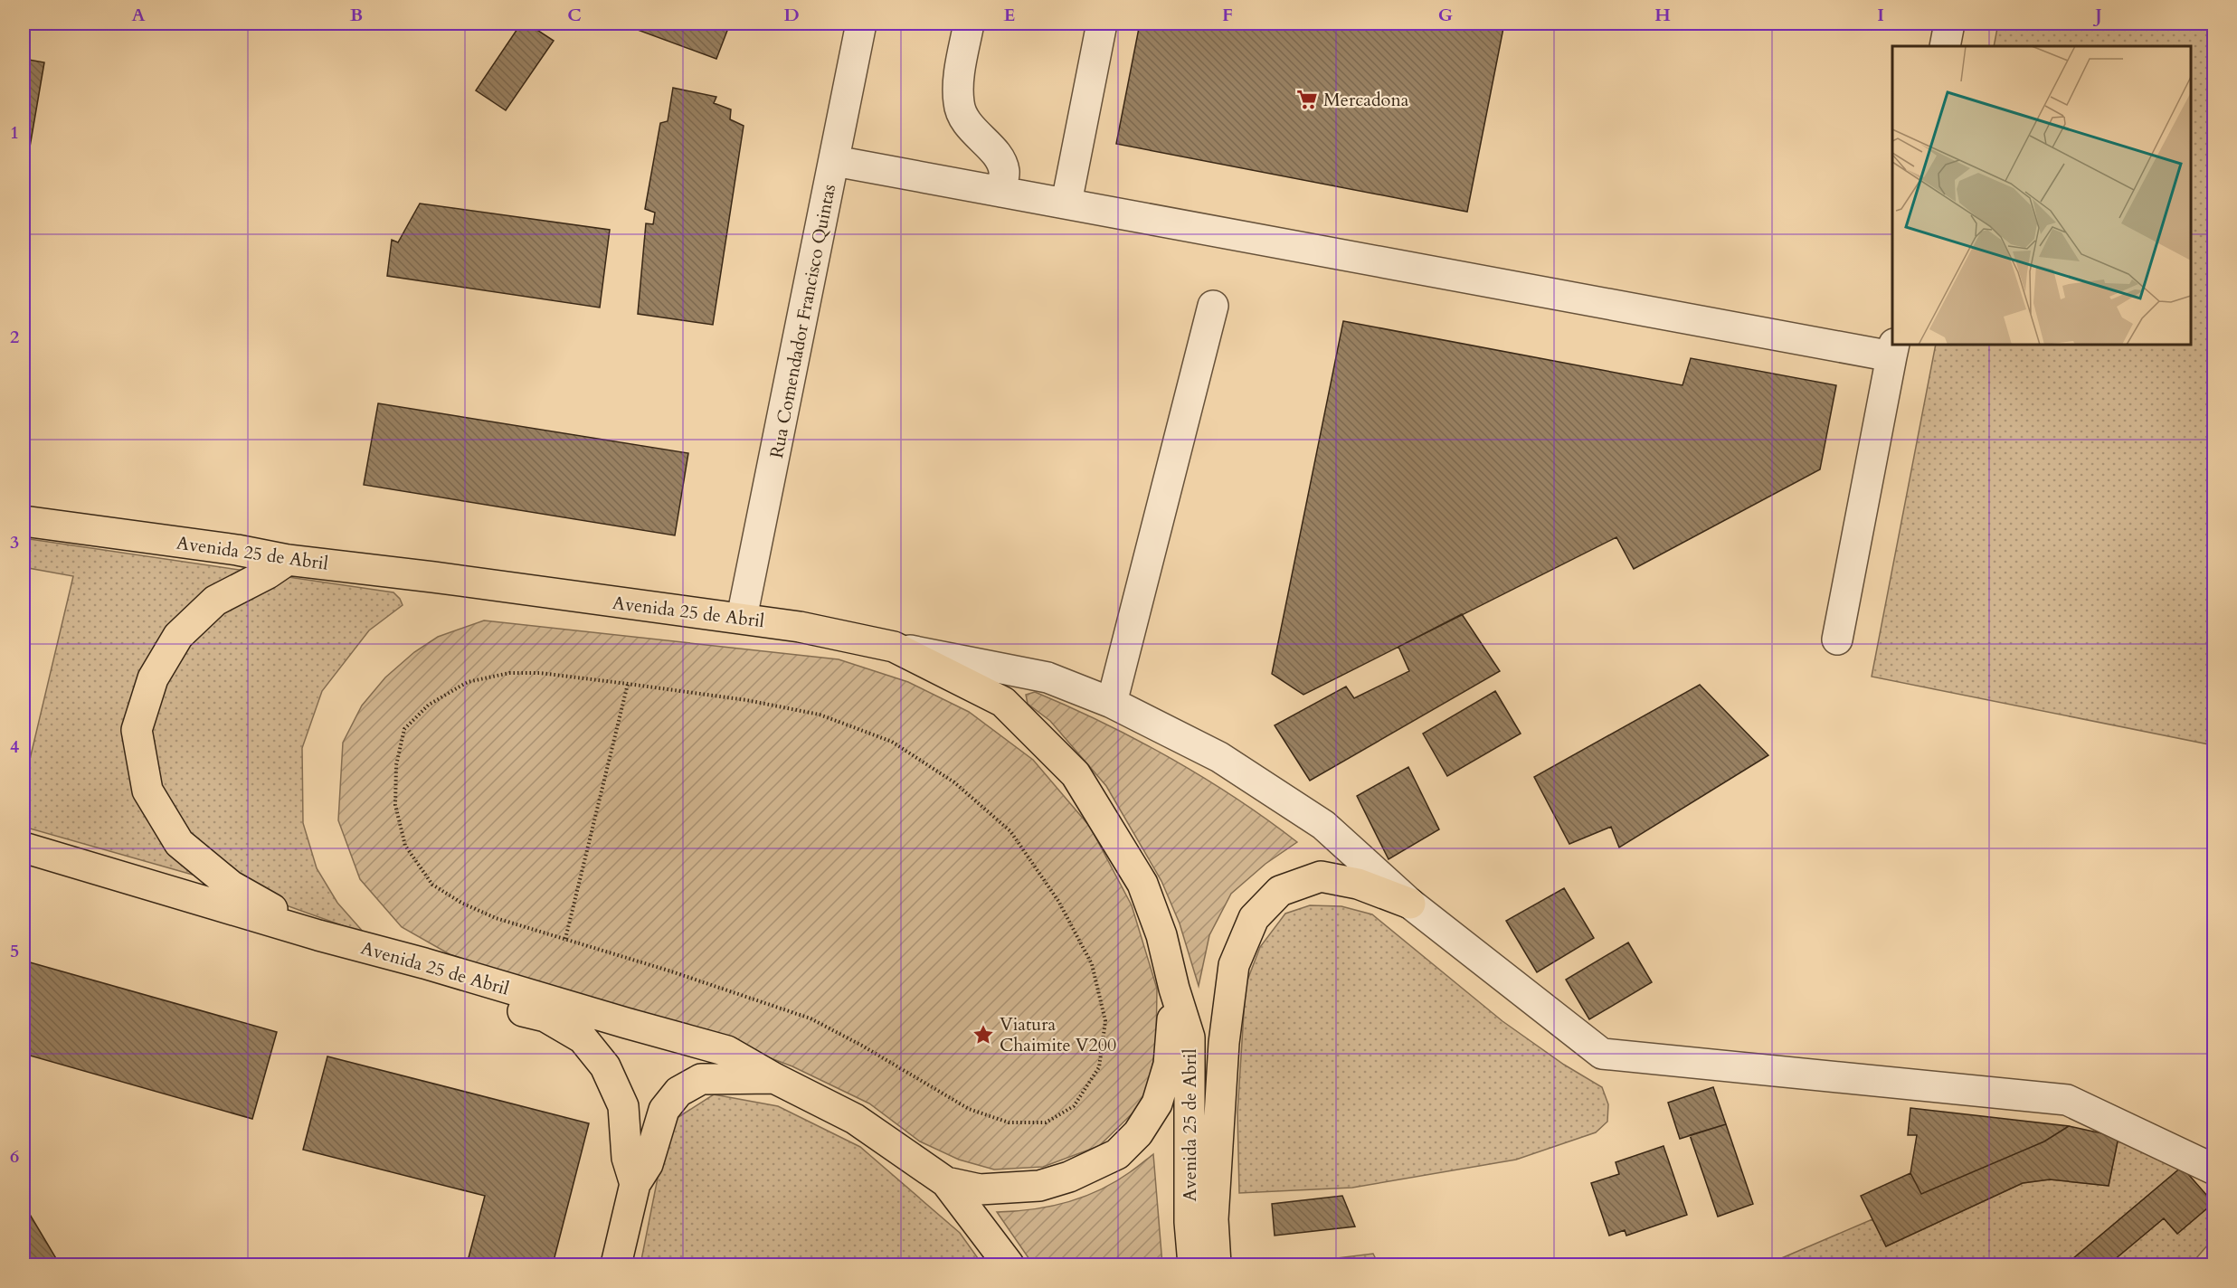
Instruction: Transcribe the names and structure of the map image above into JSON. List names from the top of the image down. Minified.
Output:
{"streets":{"main road":["Avenida 25 de Abril"],"street":["Rua Comendador Francisco Quintas"]},"crossings":[["Rua Comendador Francisco Quintas","Avenida 25 de Abril"]],"places":{"supermarket":["Mercadona"],"place":["Viatura Chaimite V200"]},"grid":{"columns":["A","B","C","D","E","F","G","H","I","J"],"rows":["1","2","3","4","5","6"]}}
